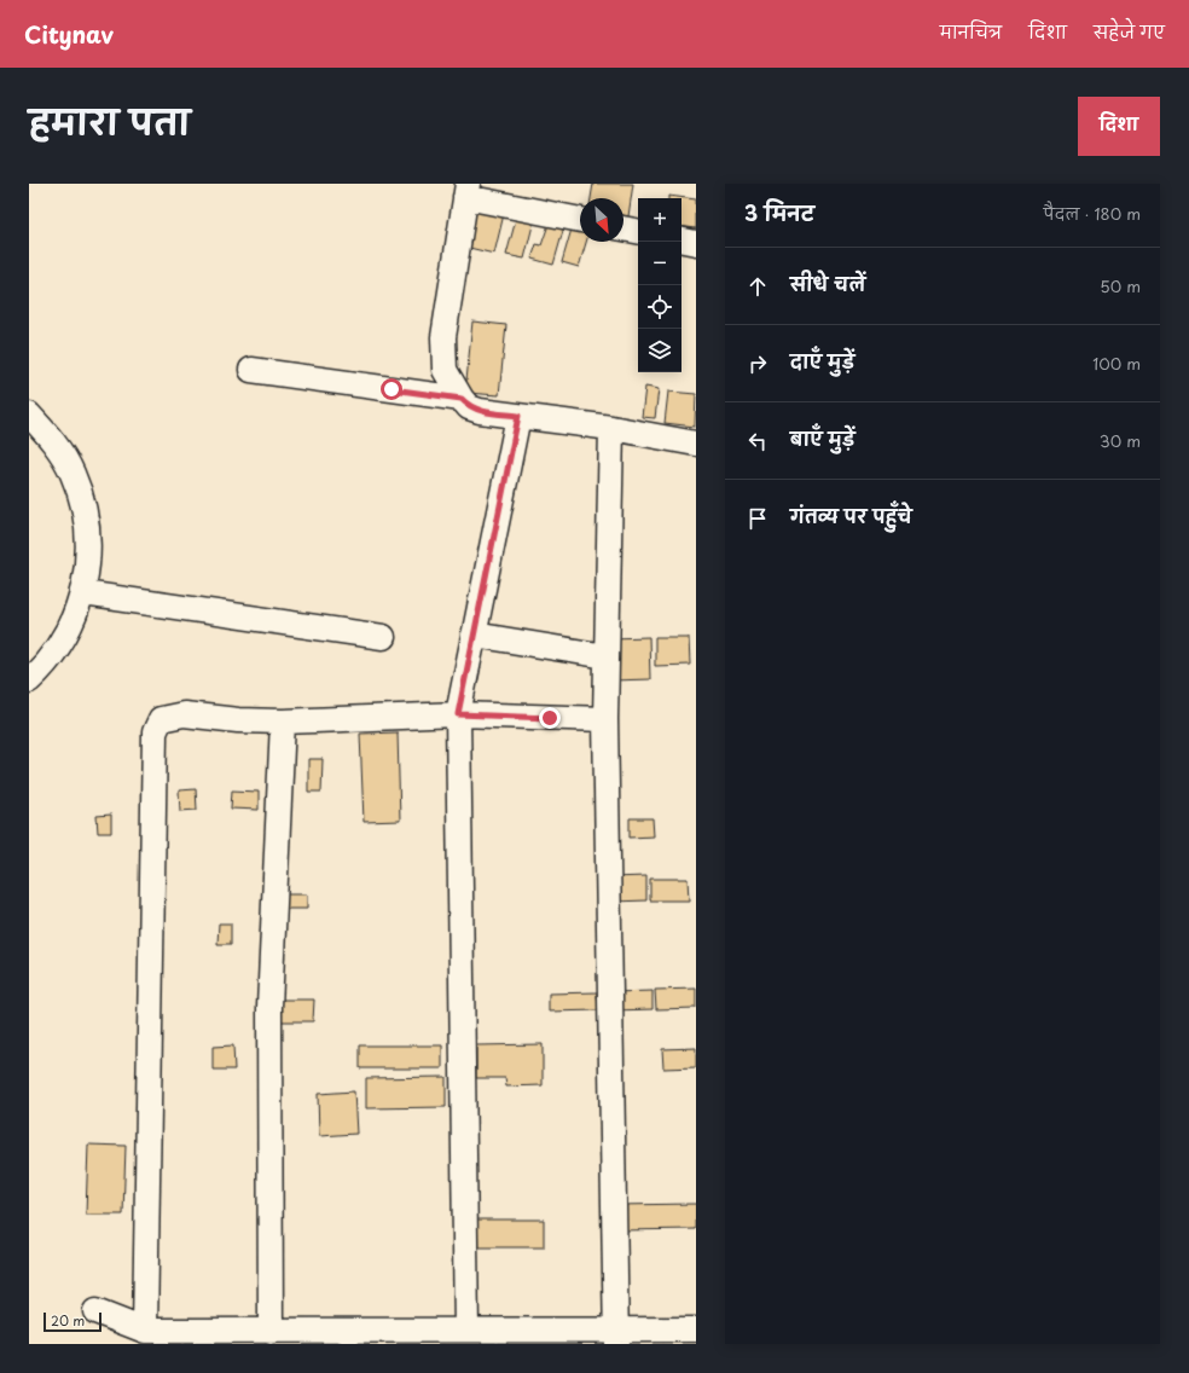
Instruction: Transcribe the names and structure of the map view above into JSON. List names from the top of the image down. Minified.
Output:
{"scale_bar":"20 m","north":"bottom right","page":{"header":"Citynav","nav":["मानचित्र","दिशा","सहेजे गए"],"title":"हमारा पता","buttons":"दिशा","heading":["3 मिनट","पैदल · 180 m"],"map_buttons":["+","−"],"list":[["सीधे चलें","50 m"],["दाएँ मुड़ें","100 m"],["बाएँ मुड़ें","30 m"],"गंतव्य पर पहुँचे"],"scale":"20 m"}}
